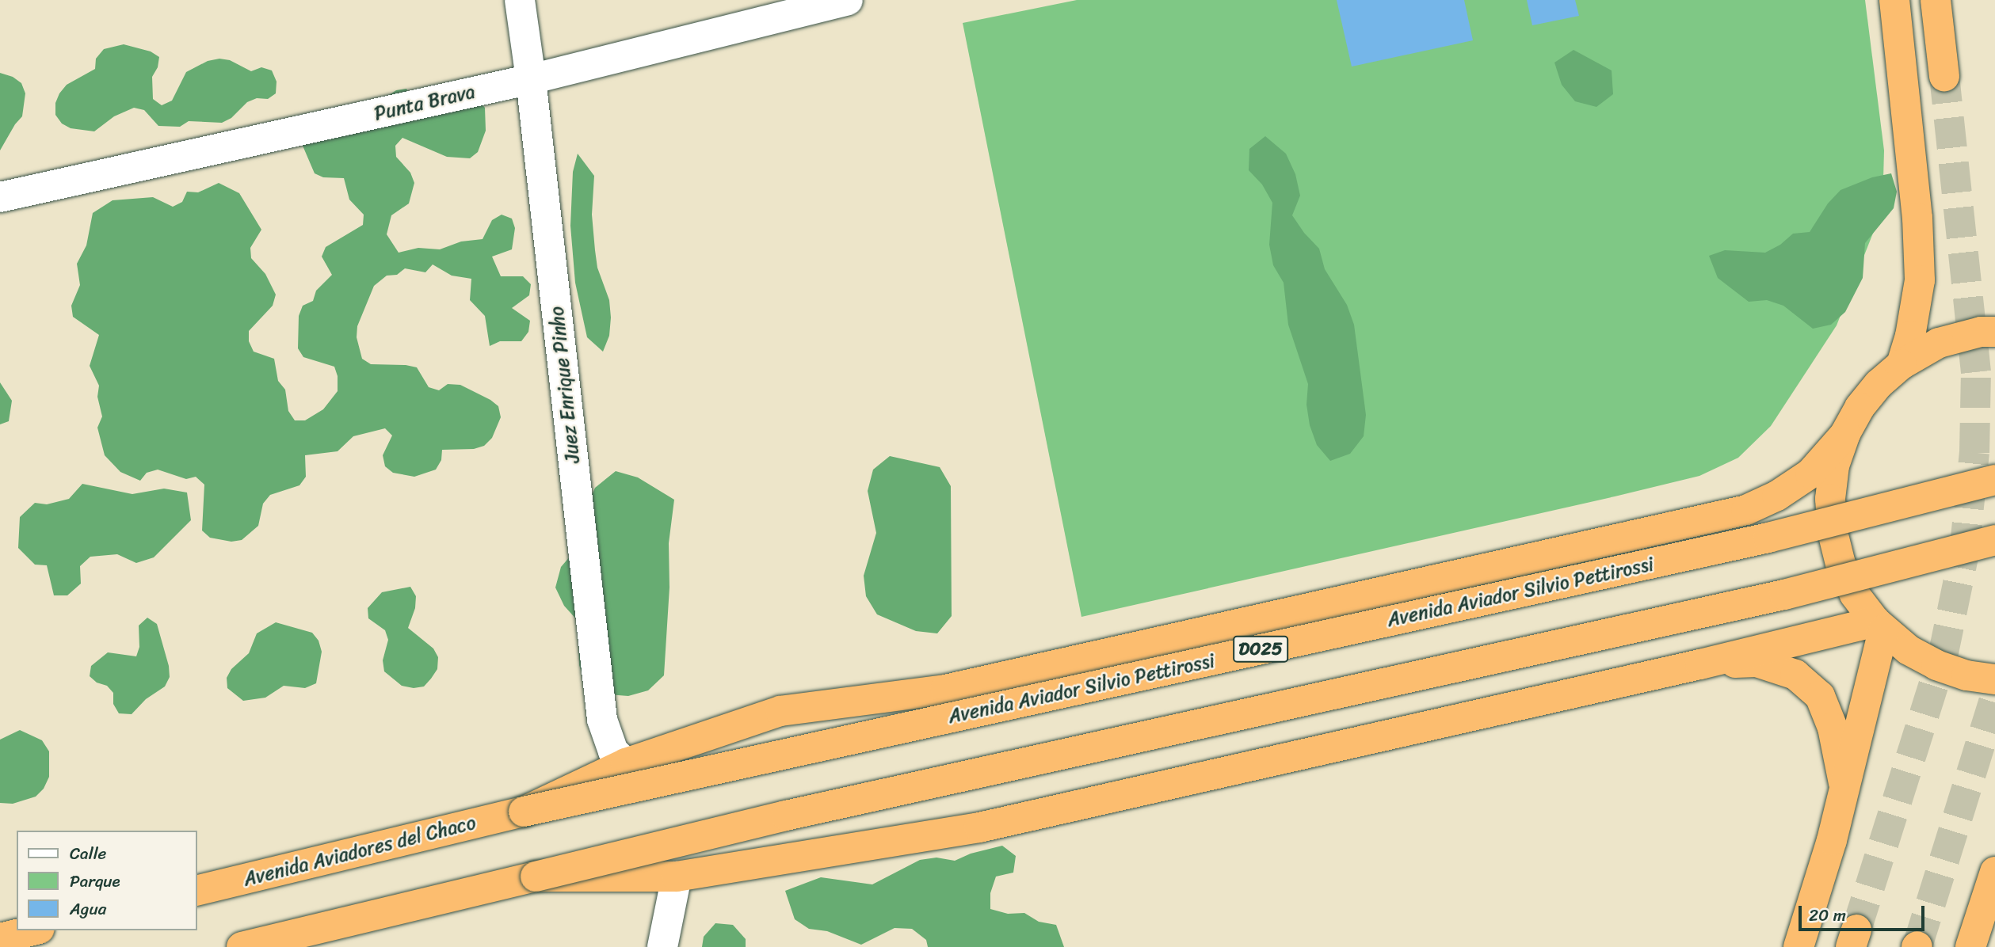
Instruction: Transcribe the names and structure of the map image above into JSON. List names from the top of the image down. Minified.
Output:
{"streets":{"highway":["Avenida Aviador Silvio Pettirossi","D025","Avenida Aviadores del Chaco"],"street":["Punta Brava","Juez Enrique Pinho"]},"crossings":[["Punta Brava","Juez Enrique Pinho"],["Avenida Aviador Silvio Pettirossi","Avenida Aviadores del Chaco"]],"legend":["Calle","Parque","Agua"],"scale_bar":"20 m"}
